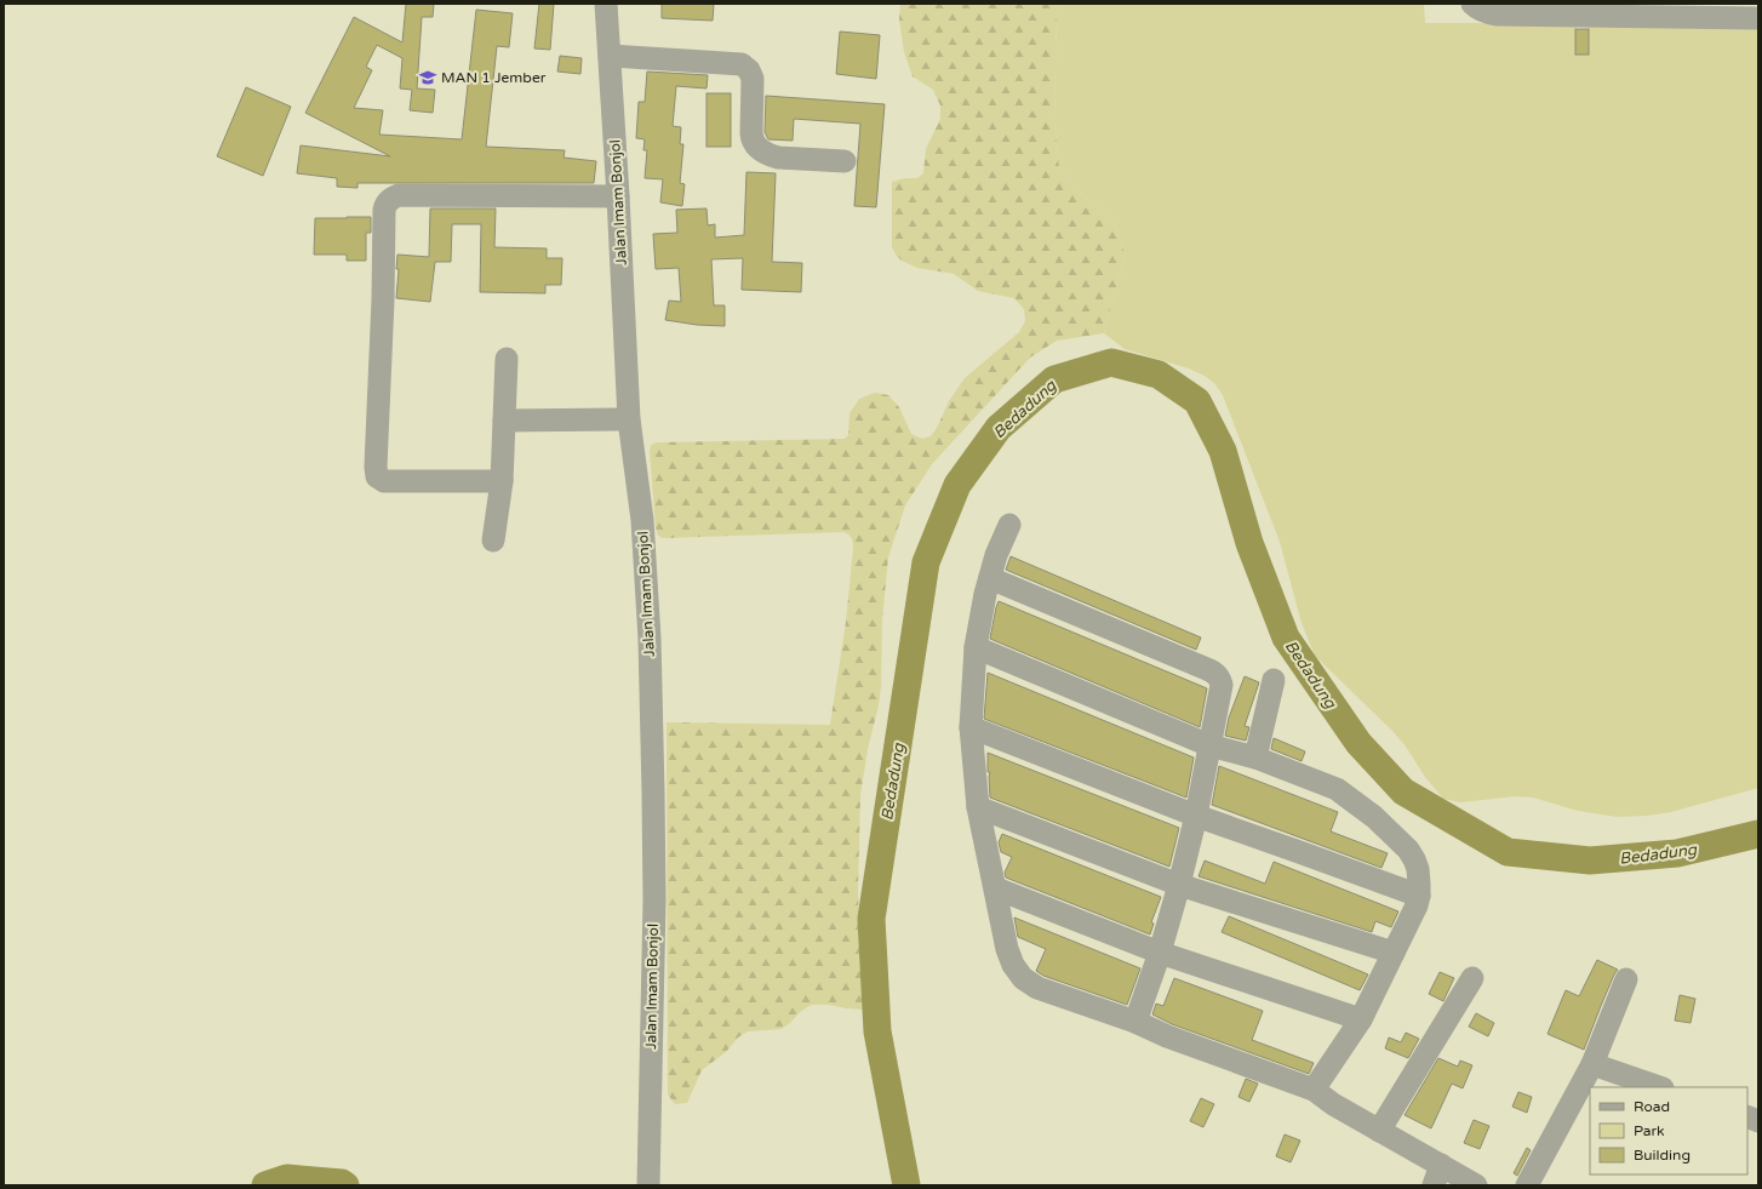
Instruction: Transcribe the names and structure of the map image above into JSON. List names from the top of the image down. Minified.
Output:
{"streets":{"street":["Jalan Imam Bonjol"]},"water":["Bedadung"],"places":{"school or university":["MAN 1 Jember"]},"legend":["Road","Park","Building"]}
